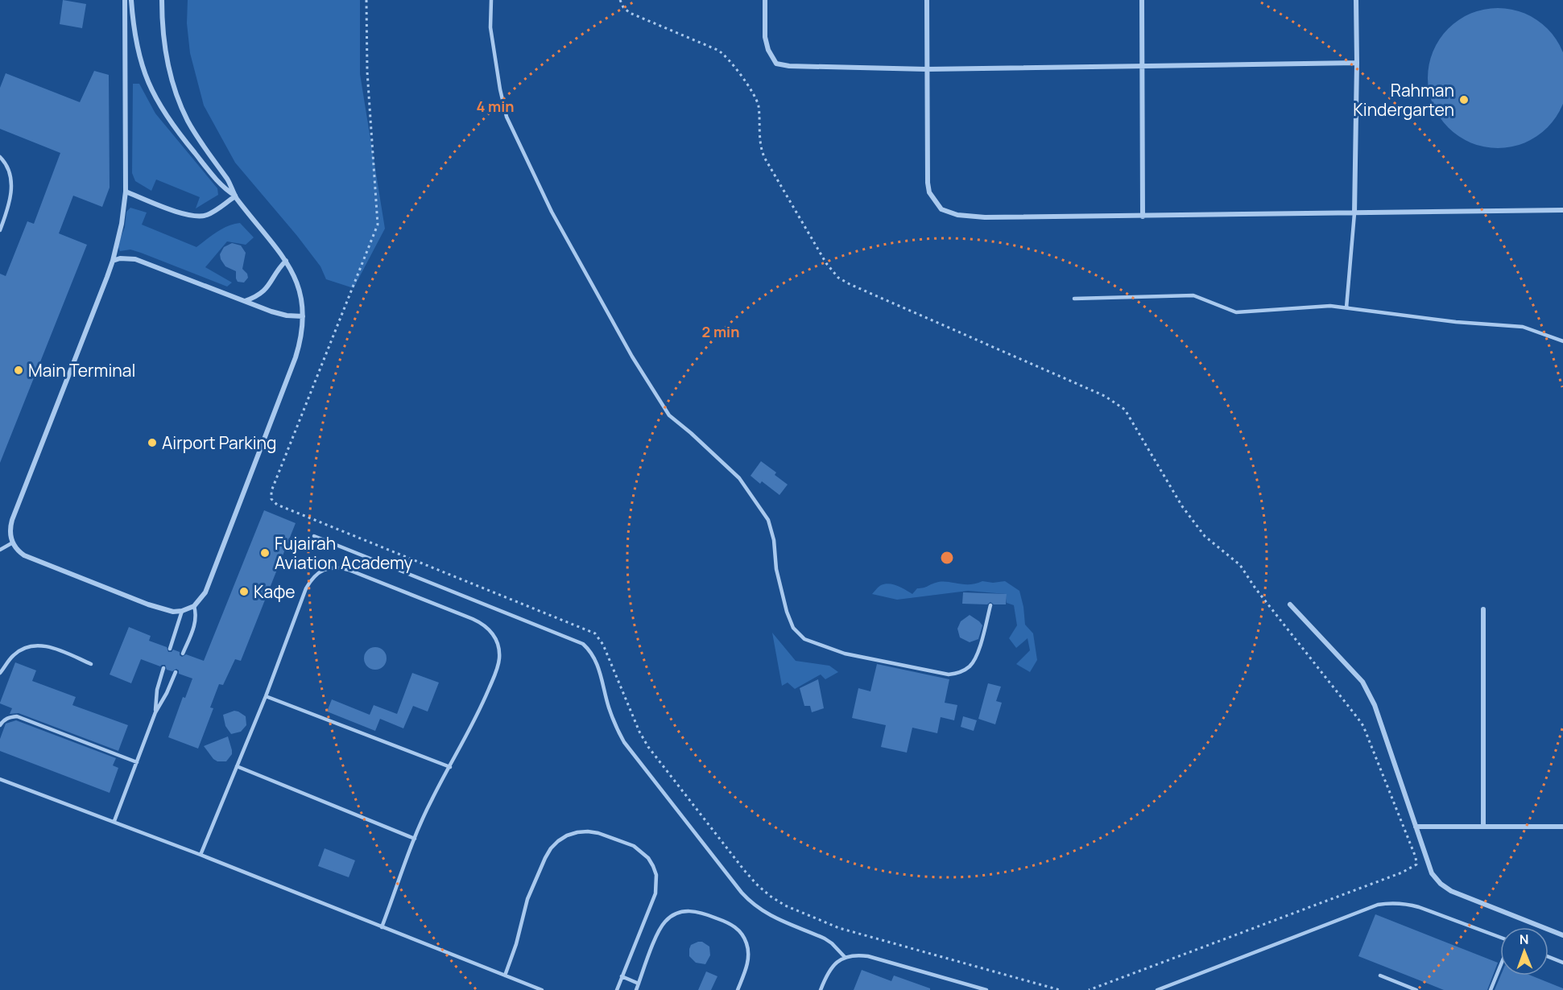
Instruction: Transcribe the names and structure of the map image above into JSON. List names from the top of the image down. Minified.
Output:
{"places":["Rahman Kindergarten","Main Terminal","Airport Parking","Fujairah Aviation Academy","Кафе"],"north":"top","rings":["4 min","2 min"]}
